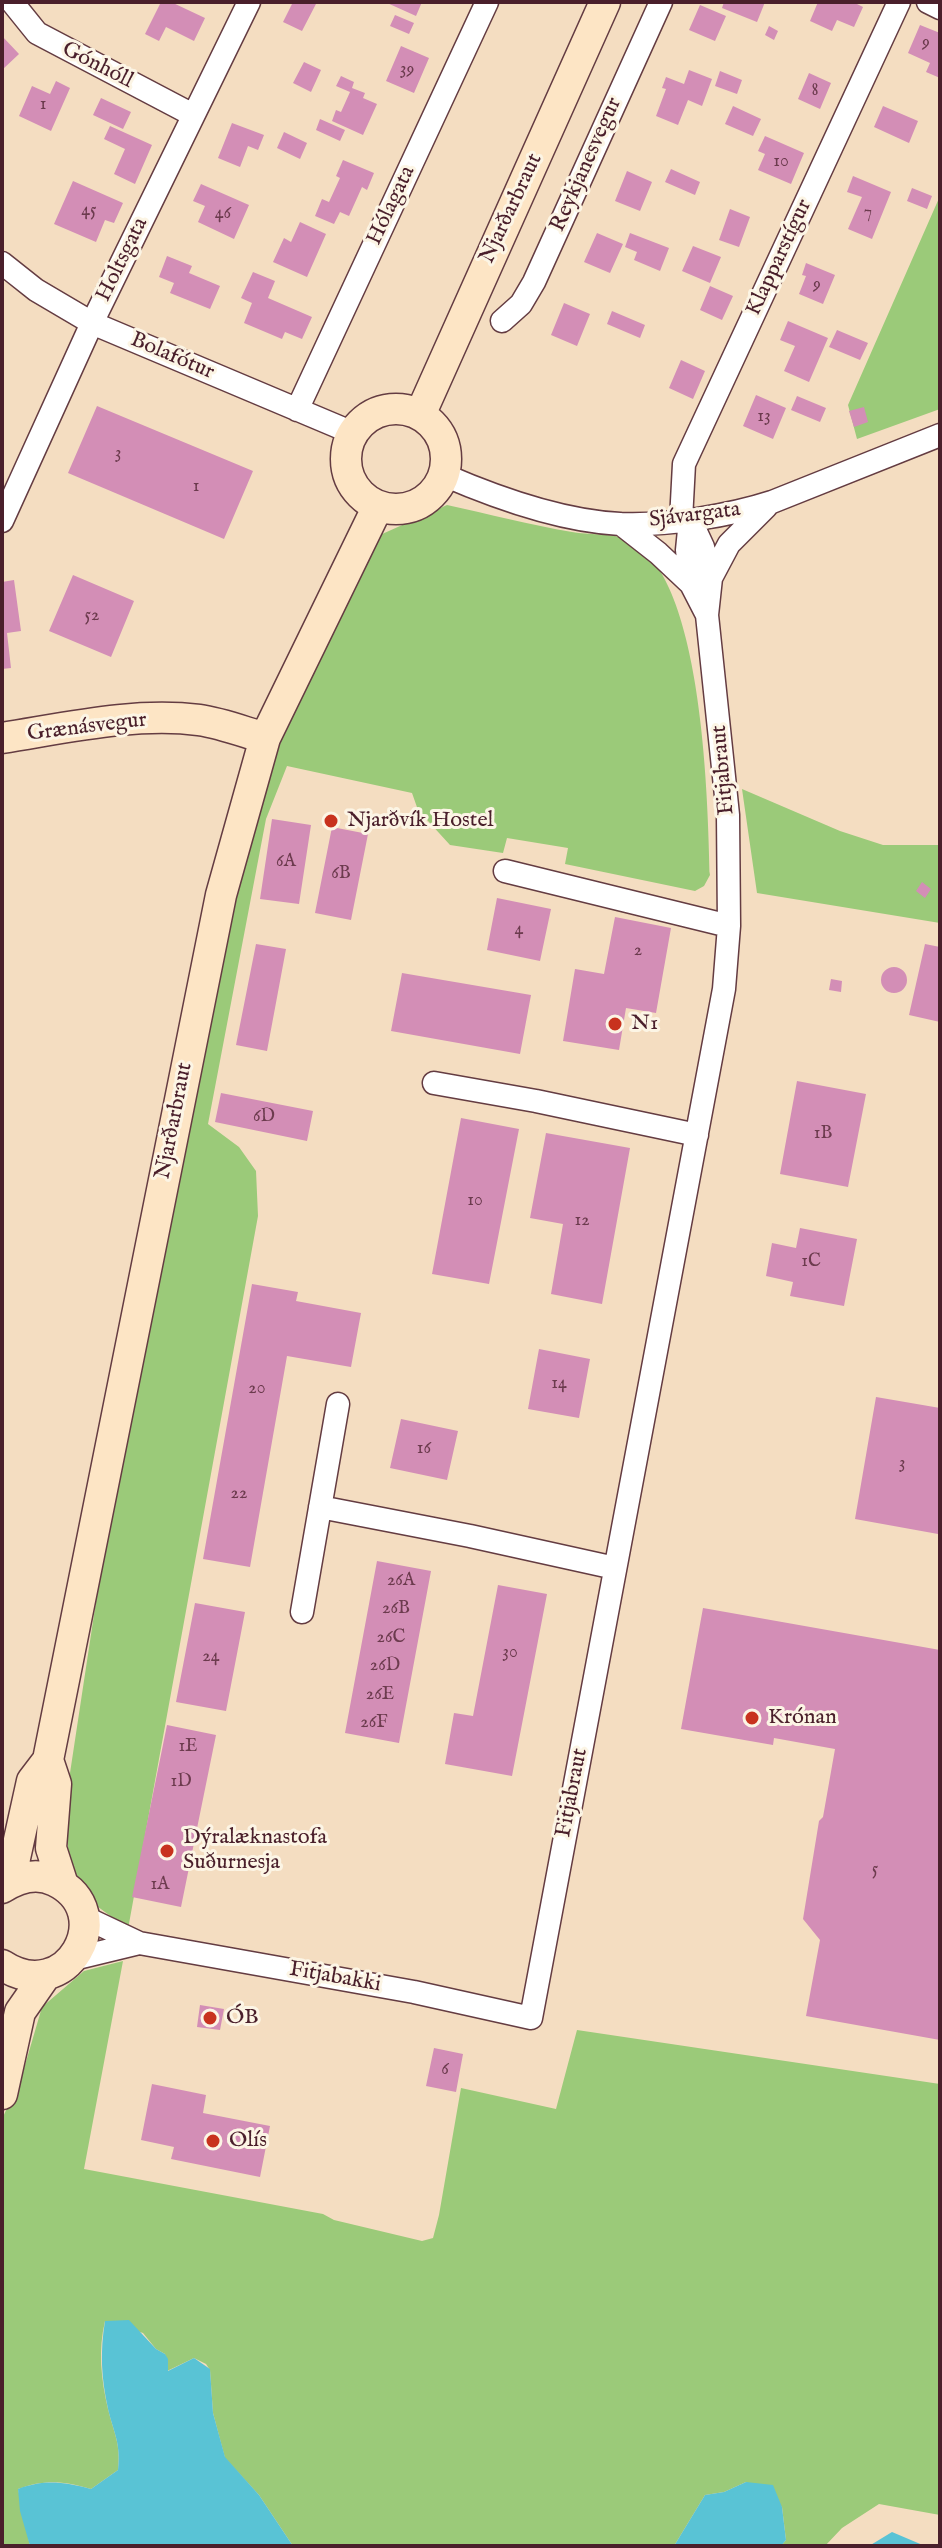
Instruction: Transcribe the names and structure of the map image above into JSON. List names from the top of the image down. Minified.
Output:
{"streets":{"main road":["Njarðarbraut","Grænásvegur"],"street":["Gónhóll","Reykjanesvegur","Hólagata","Klapparstígur","Holtsgata","Bolafótur","Sjávargata","Fitjabraut","Fitjabakki"]},"crossings":[["Gónhóll","Holtsgata"],["Hólagata","Bolafótur"],["Njarðarbraut","Bolafótur"],["Njarðarbraut","Sjávargata"],["Njarðarbraut","Grænásvegur"],["Njarðarbraut","Fitjabakki"],["Klapparstígur","Sjávargata"],["Klapparstígur","Fitjabraut"],["Holtsgata","Bolafótur"],["Bolafótur","Sjávargata"],["Sjávargata","Fitjabraut"],["Fitjabraut","Fitjabakki"]],"places":["Njarðvík Hostel","N1","Krónan","Dýralæknastofa Suðurnesja","ÓB","Olís"],"house_numbers":["9","39","8","1","10","45","7","46","9","13","3","1","52","6A","6B","4","2","6D","1B","10","12","1C","14","20","16","3","22","26A","26B","26C","30","24","26D","26E","26F","1E","1D","5","1A","6"]}
